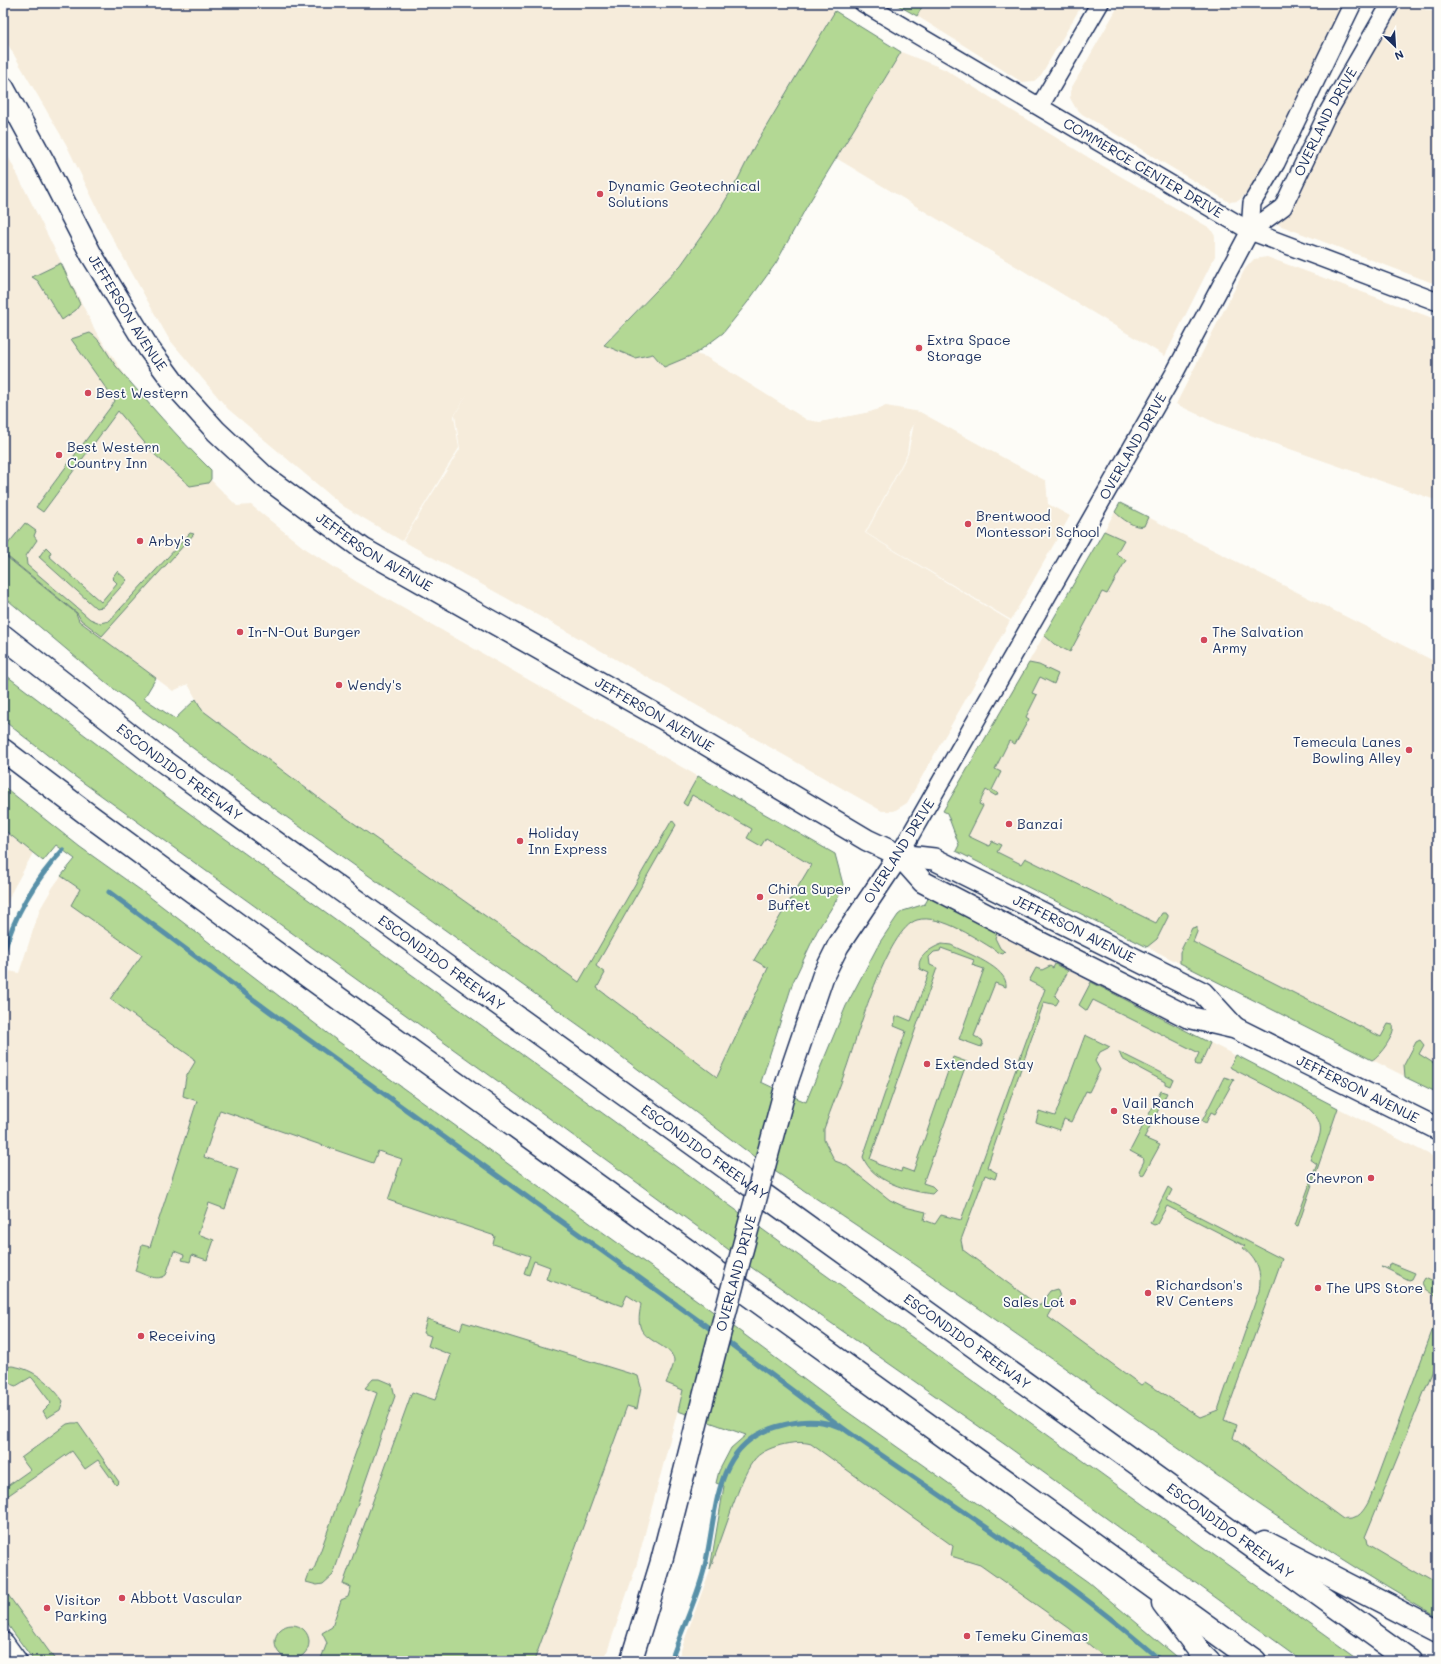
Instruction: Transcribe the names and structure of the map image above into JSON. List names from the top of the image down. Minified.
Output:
{"streets":{"highway":["ESCONDIDO FREEWAY"],"main road":["OVERLAND DRIVE","JEFFERSON AVENUE"],"street":["COMMERCE CENTER DRIVE"]},"crossings":[["OVERLAND DRIVE","COMMERCE CENTER DRIVE"],["OVERLAND DRIVE","JEFFERSON AVENUE"]],"places":["Dynamic Geotechnical Solutions","Extra Space Storage","Best Western","Best Western Country Inn","Brentwood Montessori School","Arby's","In-N-Out Burger","The Salvation Army","Wendy's","Temecula Lanes Bowling Alley","Banzai","Holiday Inn Express","China Super Buffet","Extended Stay","Vail Ranch Steakhouse","Chevron","The UPS Store","Richardson's RV Centers","Sales Lot","Receiving","Abbott Vascular","Visitor Parking","Temeku Cinemas"],"north":"bottom right"}
